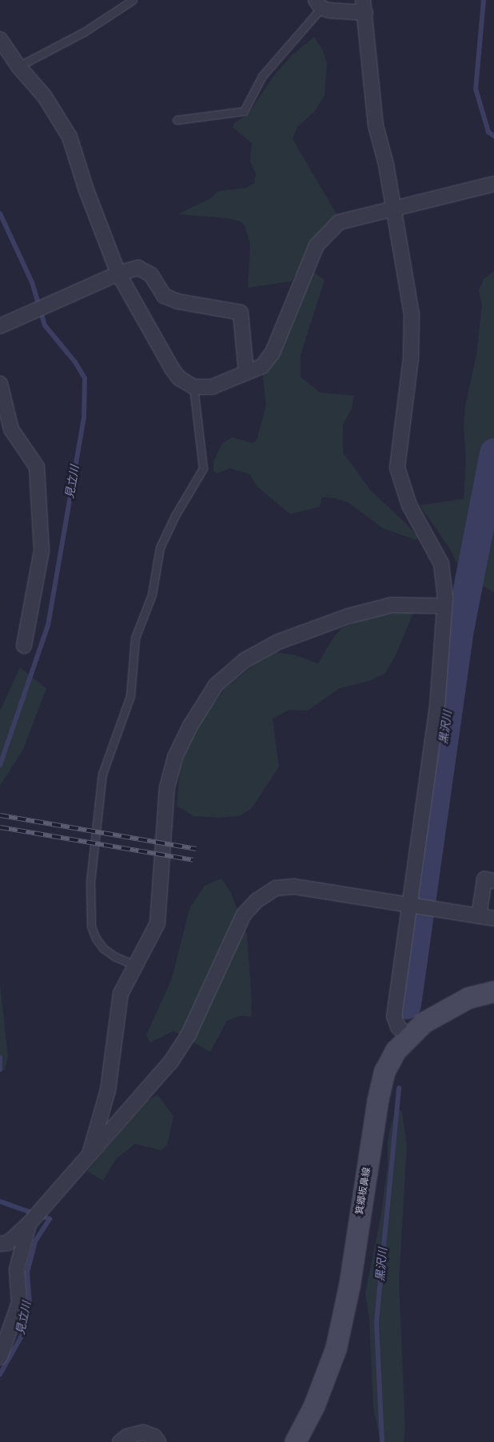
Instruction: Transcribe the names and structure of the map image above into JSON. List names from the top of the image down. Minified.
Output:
{"streets":{"main road":["箕郷板鼻線"]},"water":["見立川","黒沢川"]}
